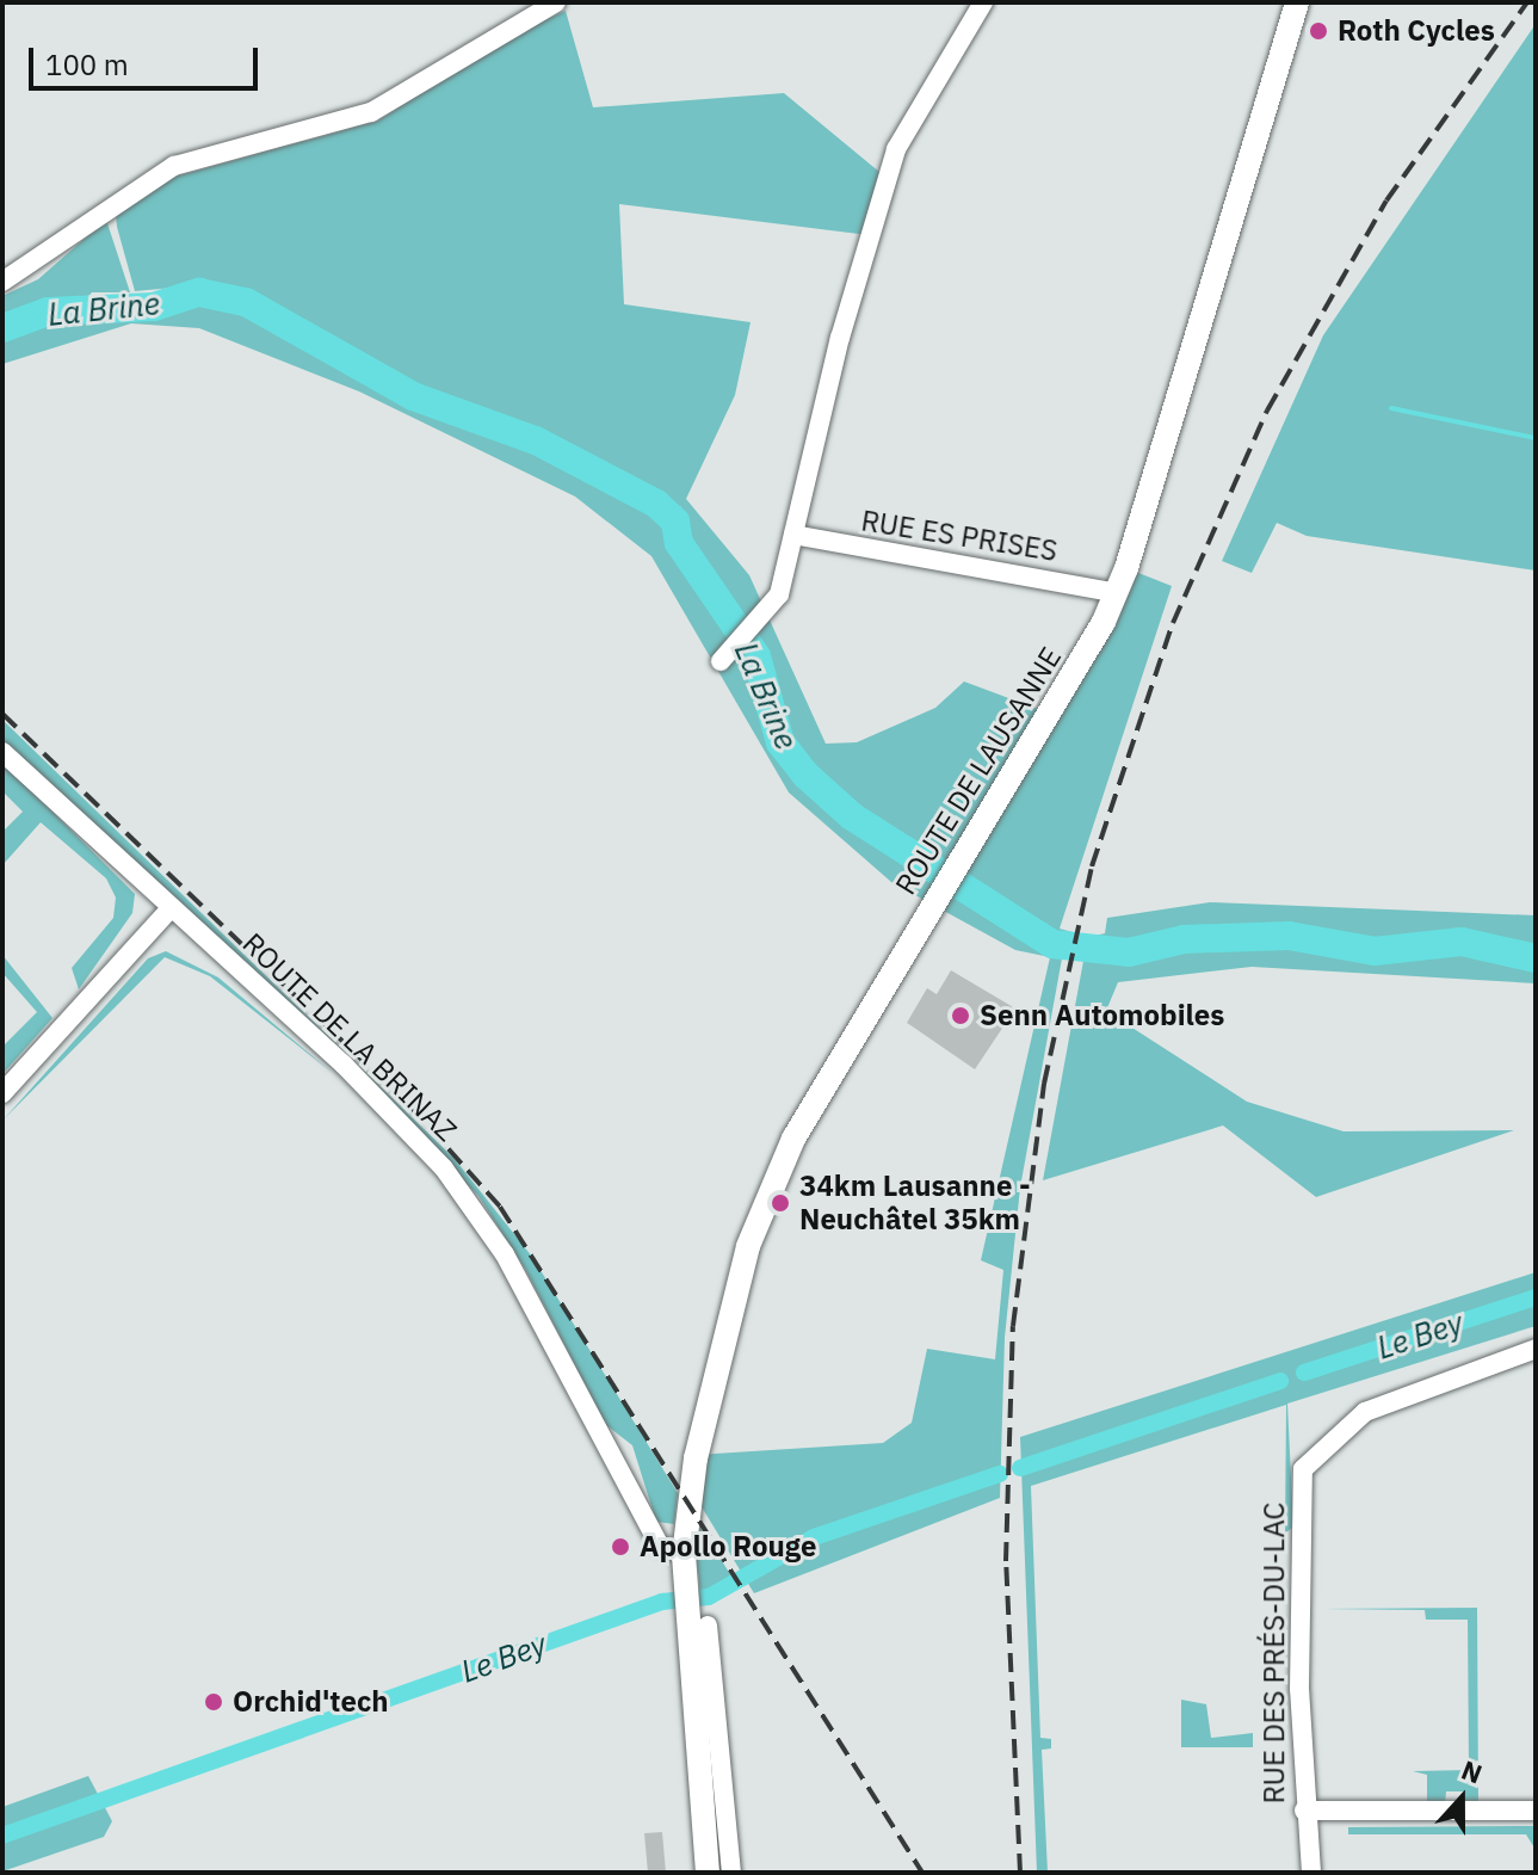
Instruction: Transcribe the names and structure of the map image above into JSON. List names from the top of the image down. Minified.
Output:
{"streets":{"main road":["ROUTE DE LAUSANNE"],"street":["RUE ES PRISES","ROUTE DE LA BRINAZ","RUE DES PRÉS-DU-LAC"]},"crossings":[["RUE ES PRISES","ROUTE DE LAUSANNE"],["ROUTE DE LAUSANNE","ROUTE DE LA BRINAZ"]],"water":["La Brine","Le Bey"],"places":["Roth Cycles","Senn Automobiles","34km Lausanne - Neuchâtel 35km","Apollo Rouge","Orchid'tech"],"scale_bar":"100 m","north":"top"}
